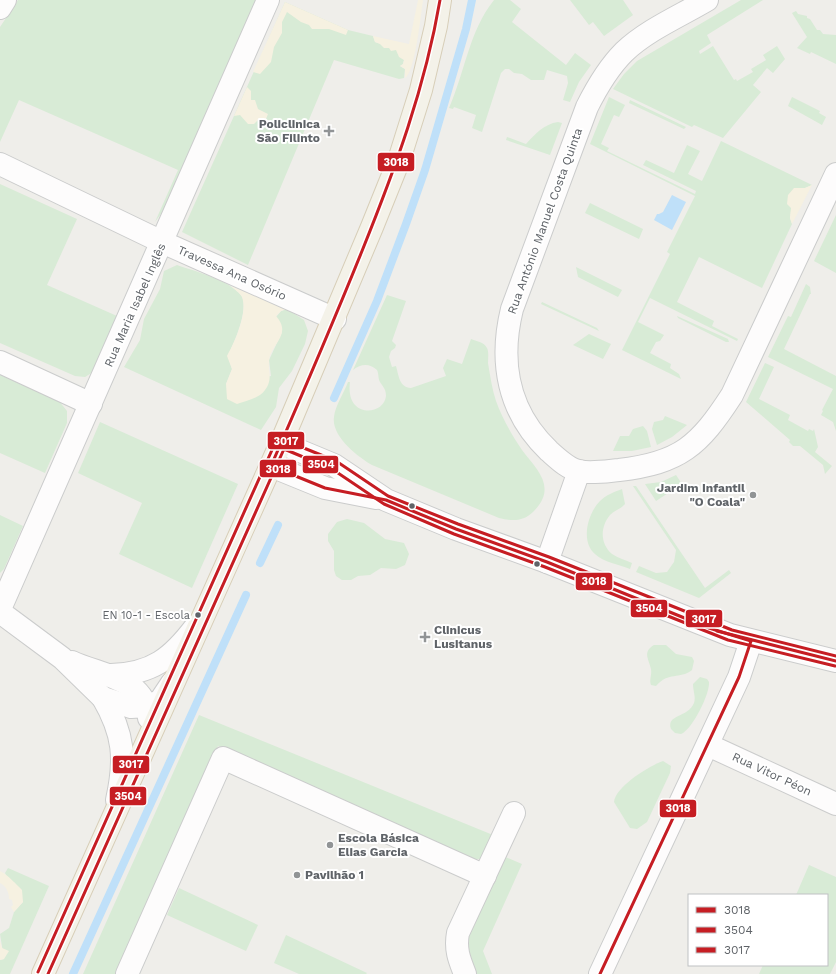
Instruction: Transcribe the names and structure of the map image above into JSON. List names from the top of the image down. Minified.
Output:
{"streets":{"street":["Rua António Manuel Costa Quinta","Travessa Ana Osório","Rua Maria Isabel Inglês","Rua Vitor Péon"]},"crossings":[["Travessa Ana Osório","Rua Maria Isabel Inglês"]],"places":{"health":["Policlinica São Filinto","Clinicus Lusitanus"],"other":["Jardim Infantil \"O Coala\"","EN 10-1 - Escola","Escola Básica Elias Garcia","Pavilhão 1"]},"lines":["transit line 3018","transit line 3017","transit line 3504"],"legend":["3018","3504","3017"]}
